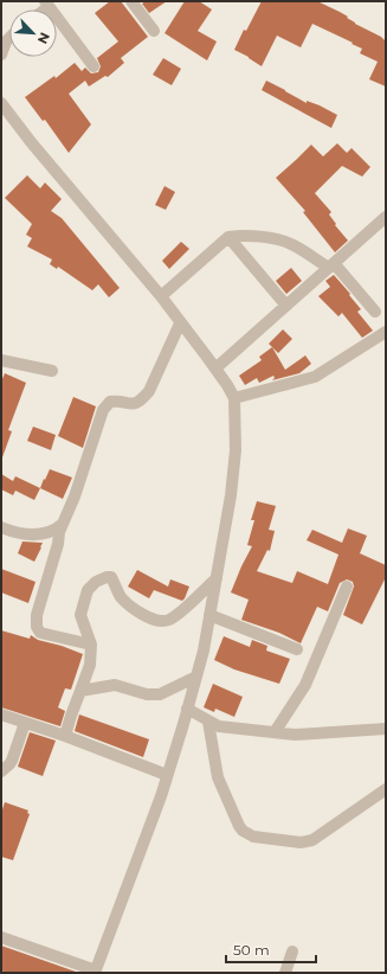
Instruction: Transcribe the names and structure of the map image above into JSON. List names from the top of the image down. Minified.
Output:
{"scale_bar":"50 m","north":"bottom right"}
